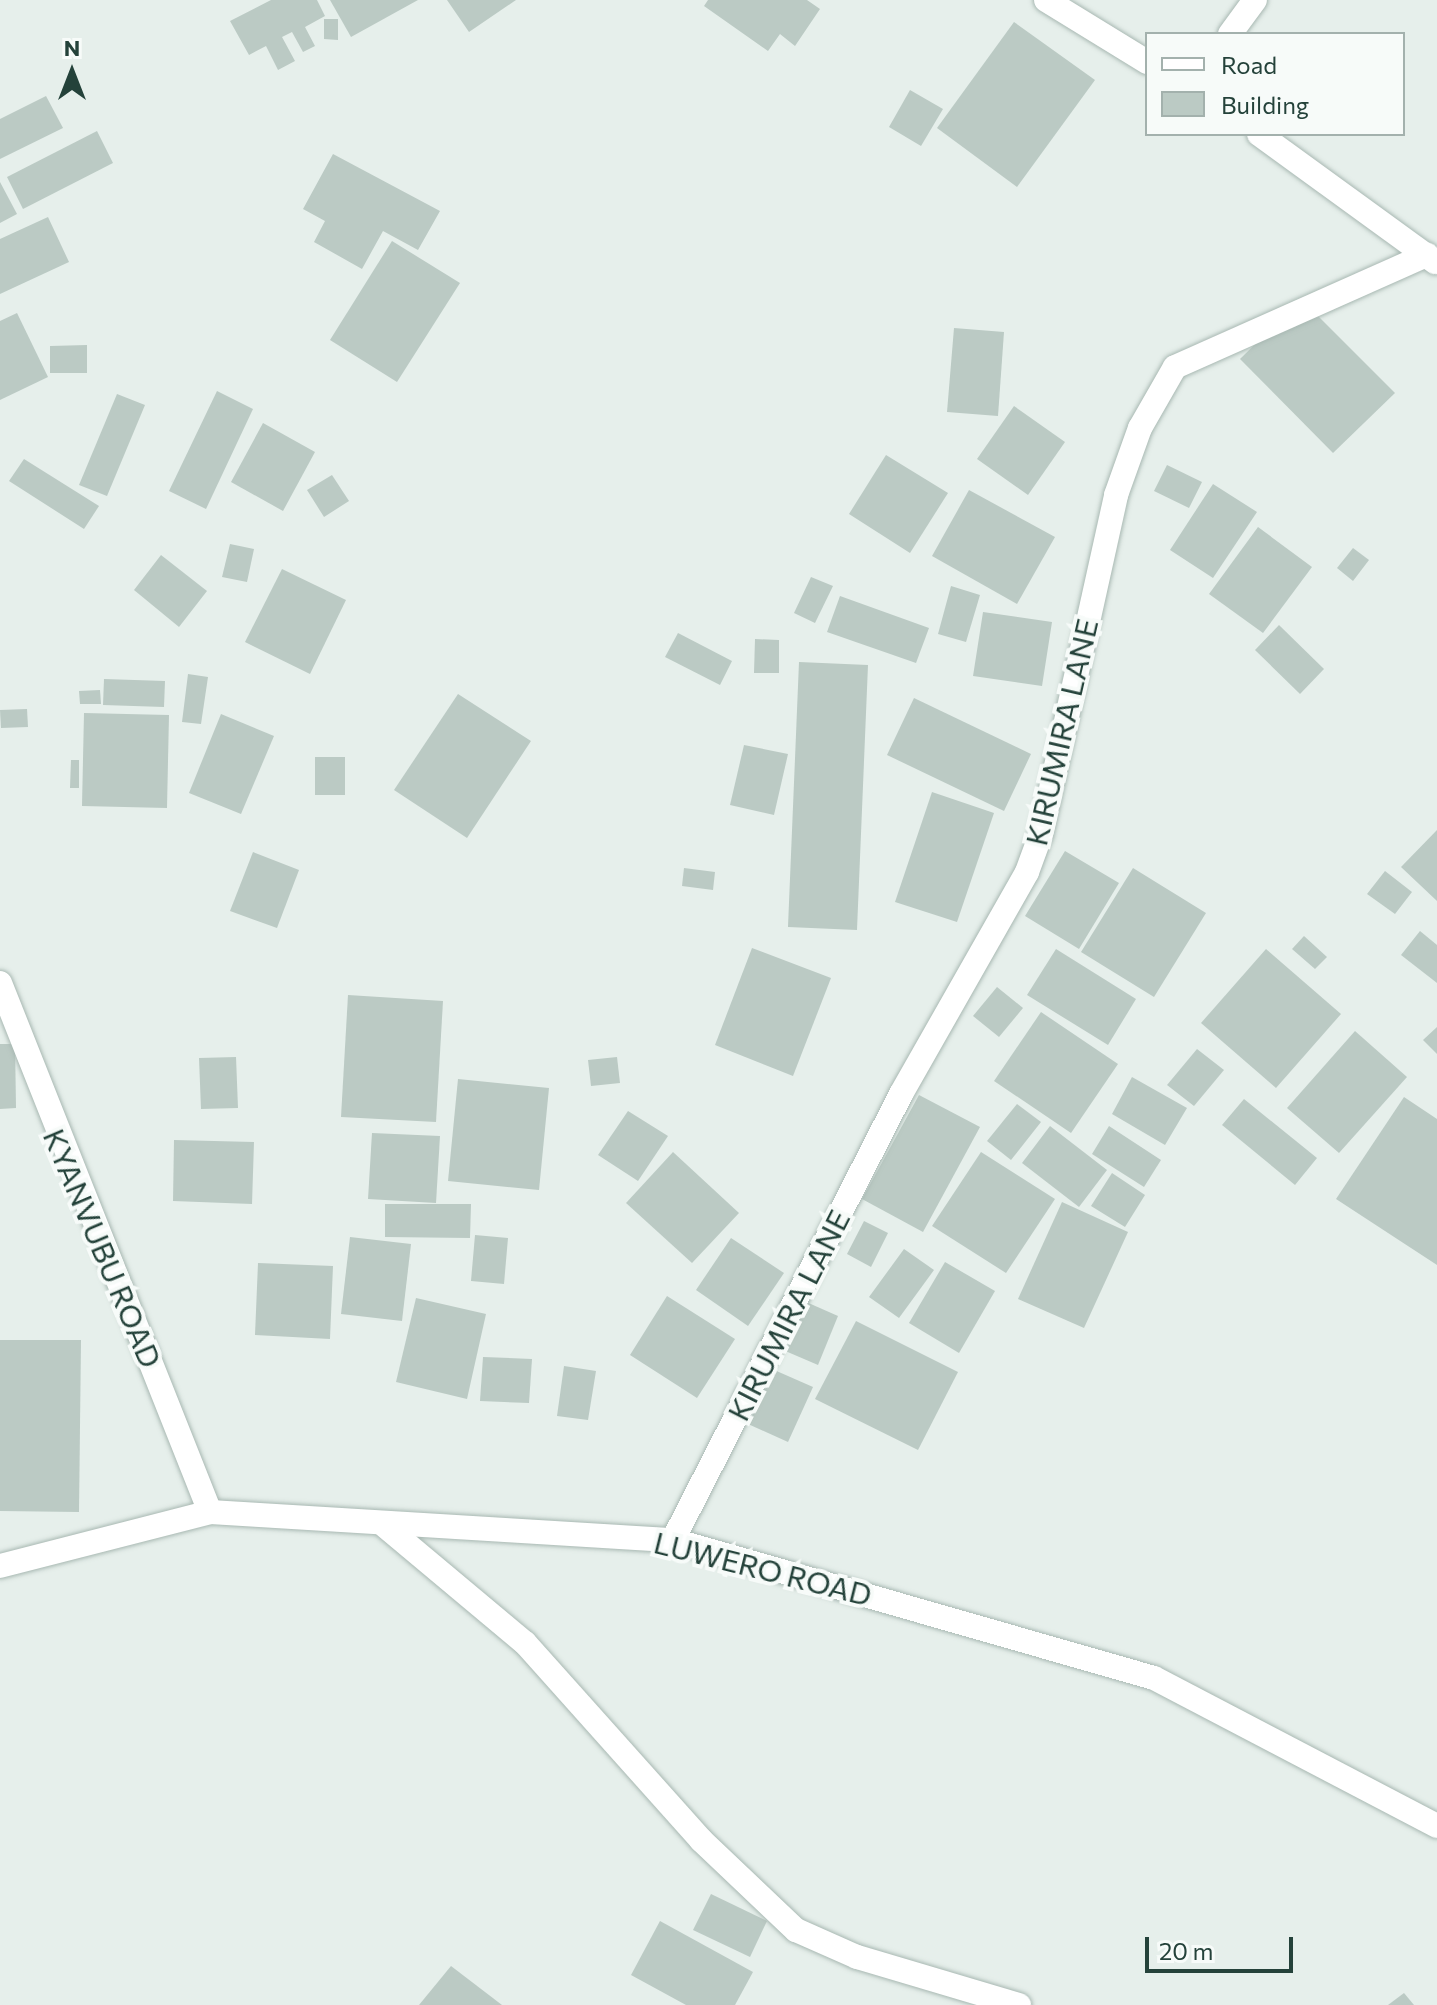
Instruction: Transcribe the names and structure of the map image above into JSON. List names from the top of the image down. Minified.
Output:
{"streets":{"street":["KIRUMIRA LANE","KYANVUBU ROAD","LUWERO ROAD"]},"crossings":[["KIRUMIRA LANE","LUWERO ROAD"],["KYANVUBU ROAD","LUWERO ROAD"]],"legend":["Road","Building"],"scale_bar":"20 m","north":"top"}
